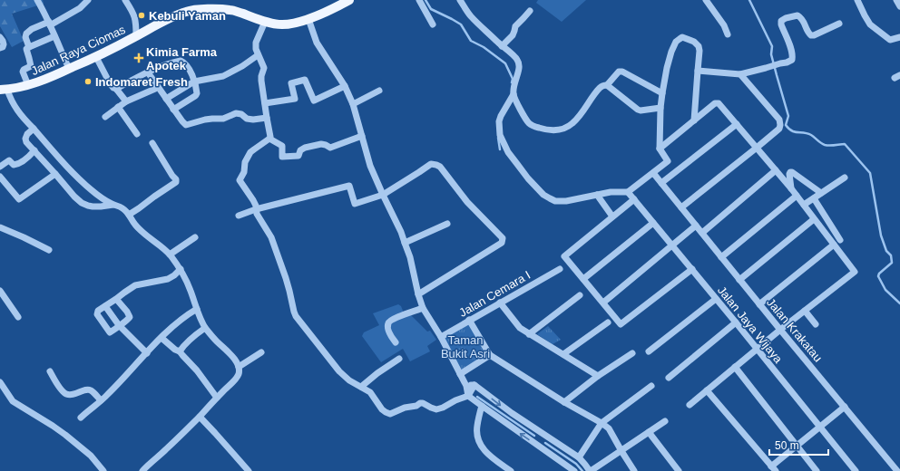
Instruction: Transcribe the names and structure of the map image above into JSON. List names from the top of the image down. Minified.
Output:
{"streets":{"main road":["Jalan Raya Ciomas"],"street":["Jalan Cemara I","Jalan Jaya Wijaya","Jalan Krakatau"]},"parks":["Taman Bukit Asri"],"places":{"other":["Kebuli Yaman","Indomaret Fresh"],"health":["Kimia Farma Apotek"]},"scale_bar":"50 m"}
